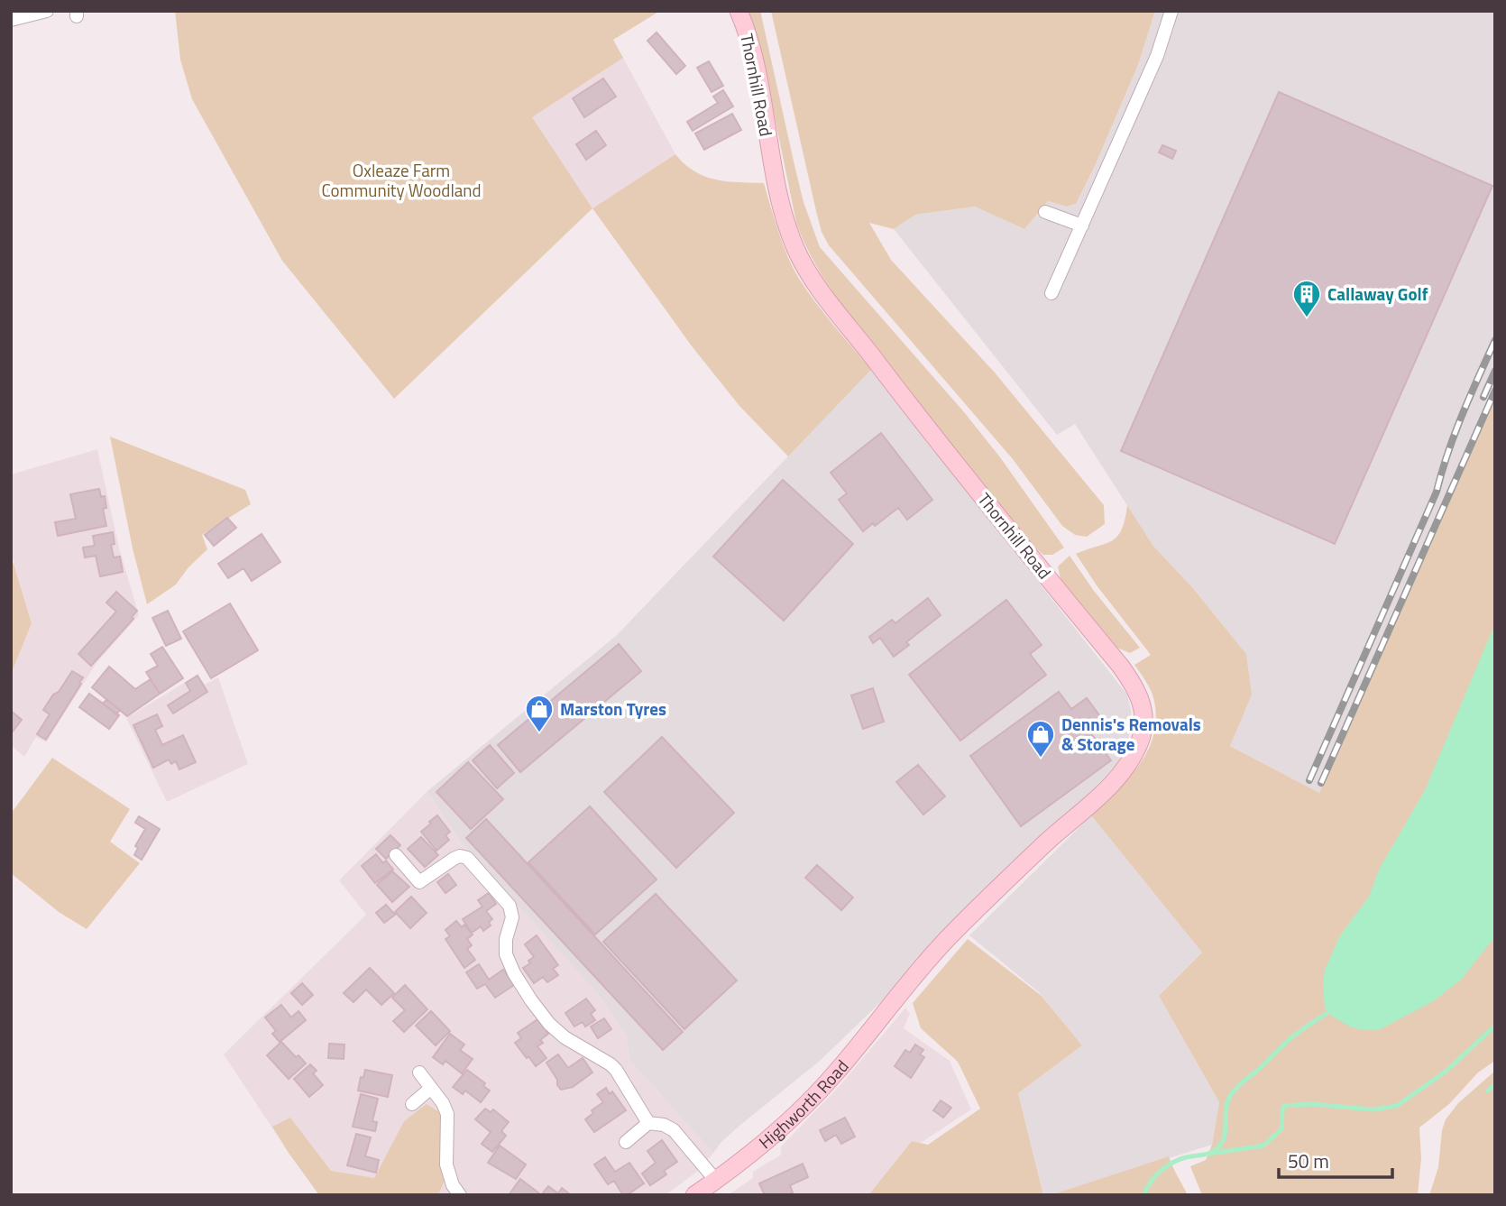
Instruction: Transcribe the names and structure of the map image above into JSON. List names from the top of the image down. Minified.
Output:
{"streets":{"street":["Thornhill Road","Highworth Road"]},"crossings":[["Thornhill Road","Highworth Road"]],"parks":["Oxleaze Farm Community Woodland"],"places":{"building":["Callaway Golf"],"shop":["Marston Tyres","Dennis's Removals & Storage"]},"scale_bar":"50 m"}
